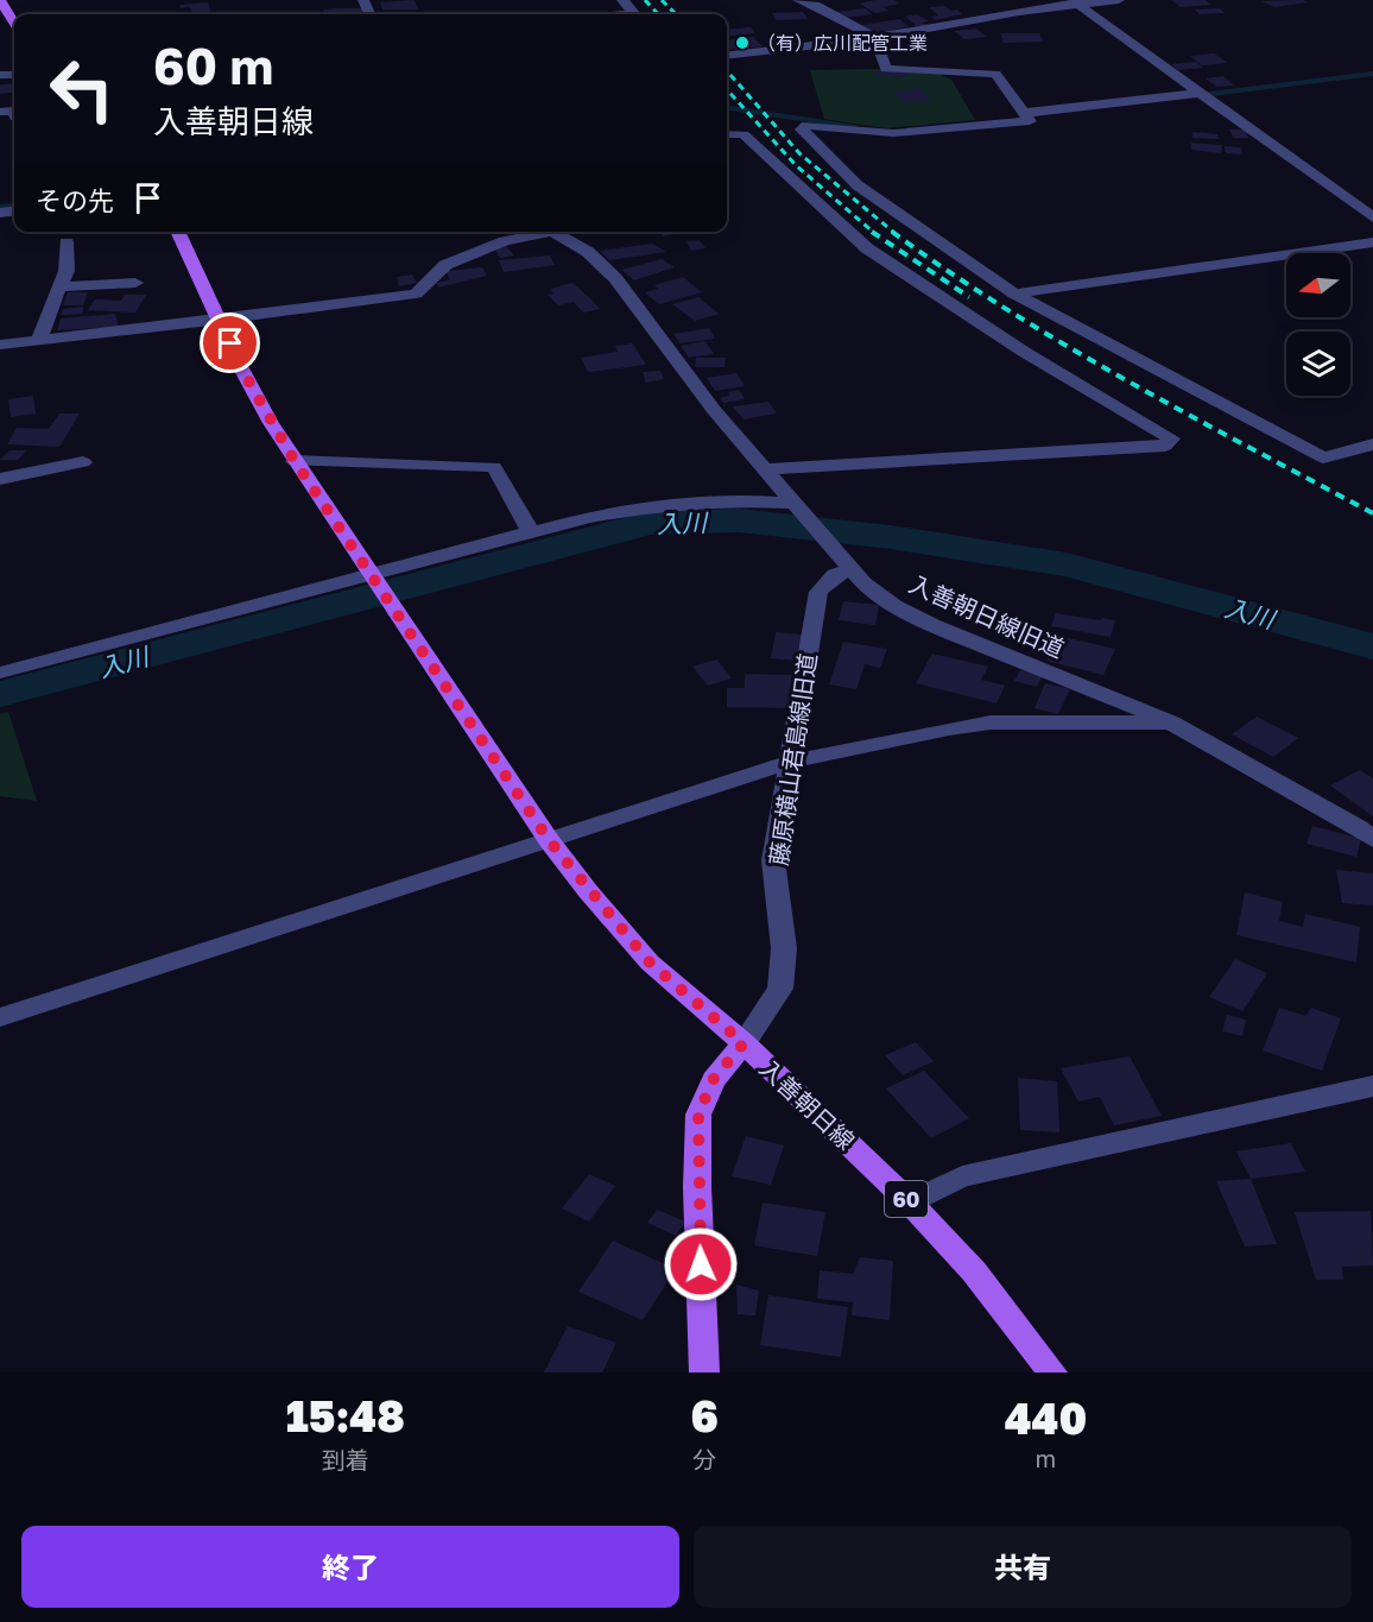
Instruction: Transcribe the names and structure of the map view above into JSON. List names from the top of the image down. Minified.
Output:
{"streets":{"main road":["入善朝日線","60"],"street":["入善朝日線旧道","藤原横山君島線旧道"]},"crossings":[["入善朝日線旧道","藤原横山君島線旧道"],["藤原横山君島線旧道","入善朝日線"]],"water":["入川"],"places":["（有）広川配管工業"],"north":"left","page":{"turn":["60 m","入善朝日線"],"then":"その先","eta":["15:48","到着","6","分","440","m"],"buttons":["終了","共有"]}}
